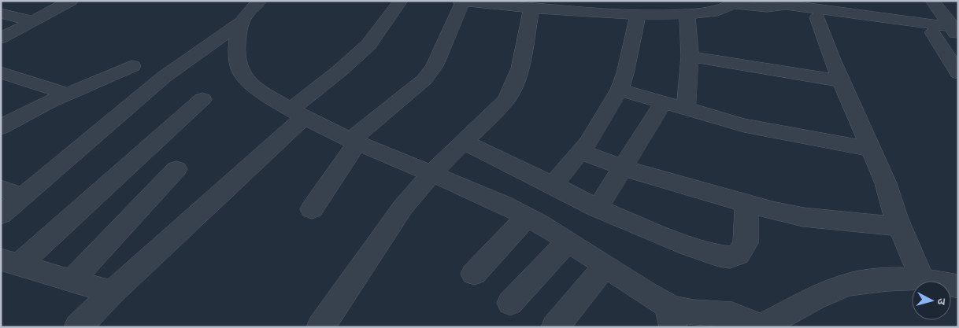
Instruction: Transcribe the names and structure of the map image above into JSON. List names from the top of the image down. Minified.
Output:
{"north":"right"}
